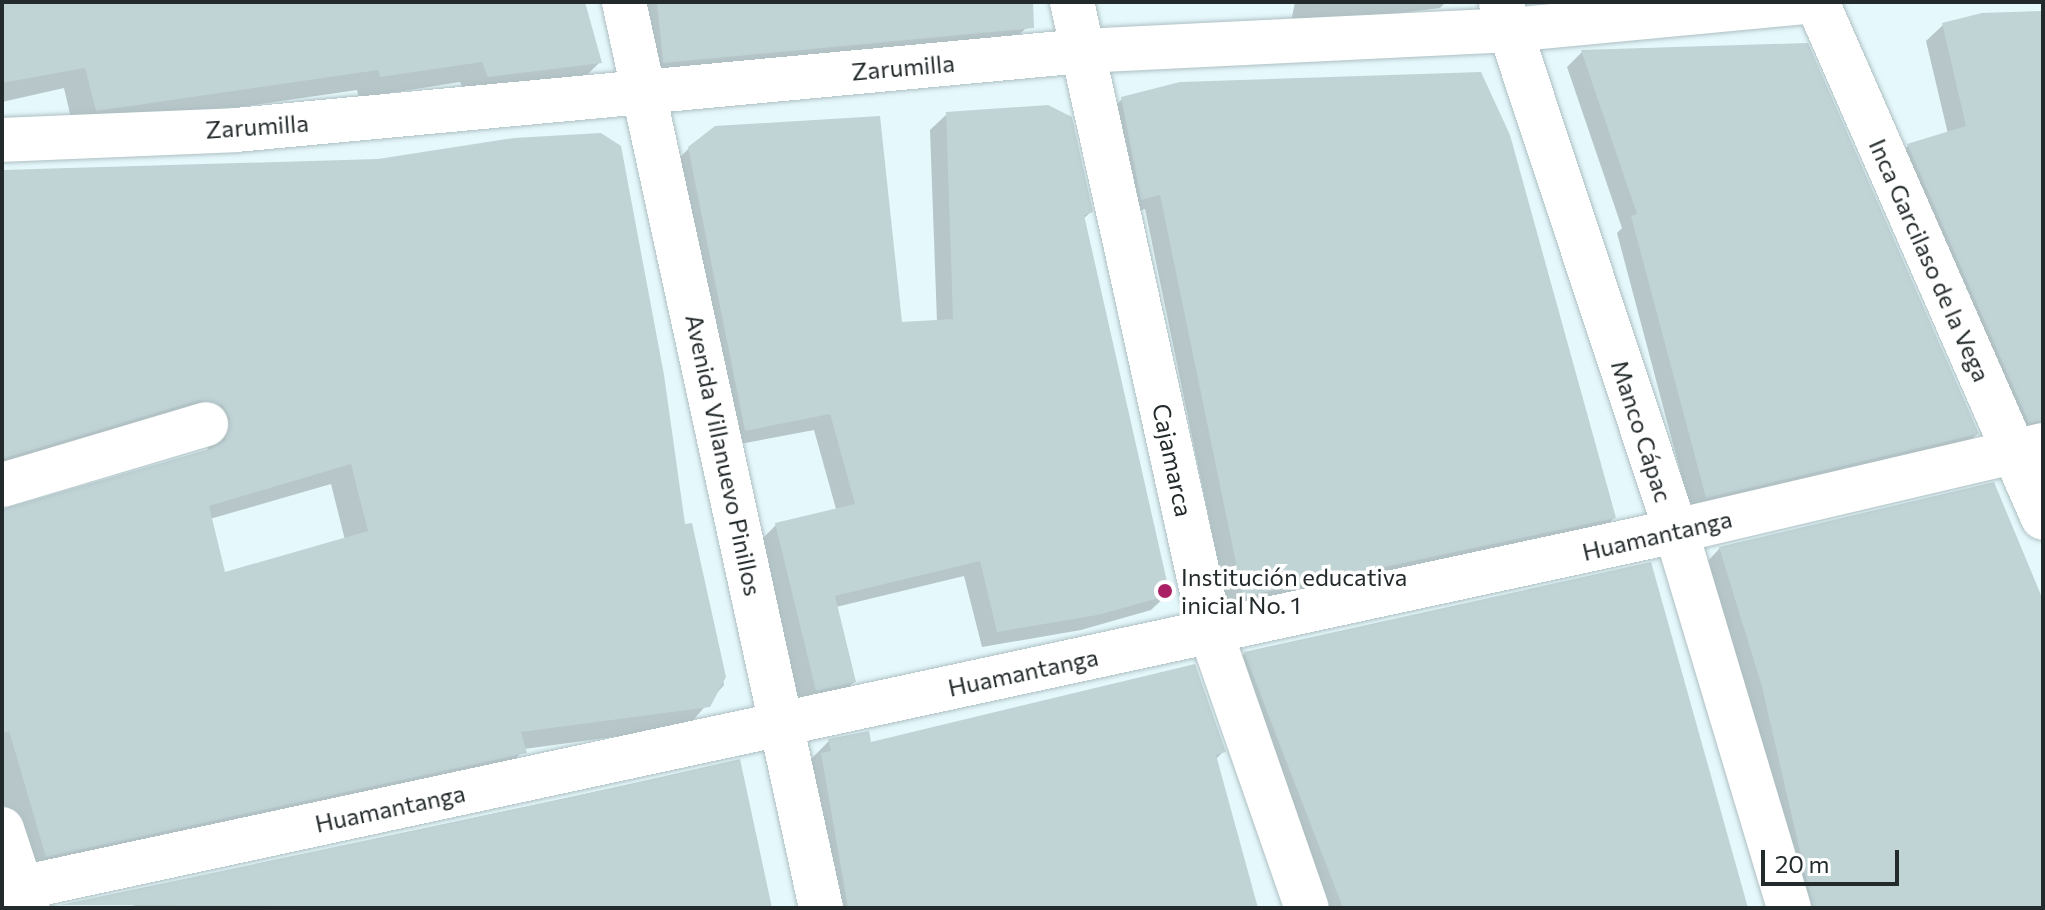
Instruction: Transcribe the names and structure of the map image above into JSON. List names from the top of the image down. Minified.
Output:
{"streets":{"street":["Zarumilla","Inca Garcilaso de la Vega","Manco Cápac","Avenida Villanuevo Pinillos","Cajamarca","Huamantanga"]},"crossings":[["Zarumilla","Manco Cápac"],["Zarumilla","Avenida Villanuevo Pinillos"],["Zarumilla","Cajamarca"],["Inca Garcilaso de la Vega","Huamantanga"],["Manco Cápac","Huamantanga"],["Avenida Villanuevo Pinillos","Huamantanga"],["Cajamarca","Huamantanga"]],"places":["Institución educativa inicial No. 1"],"scale_bar":"20 m"}
